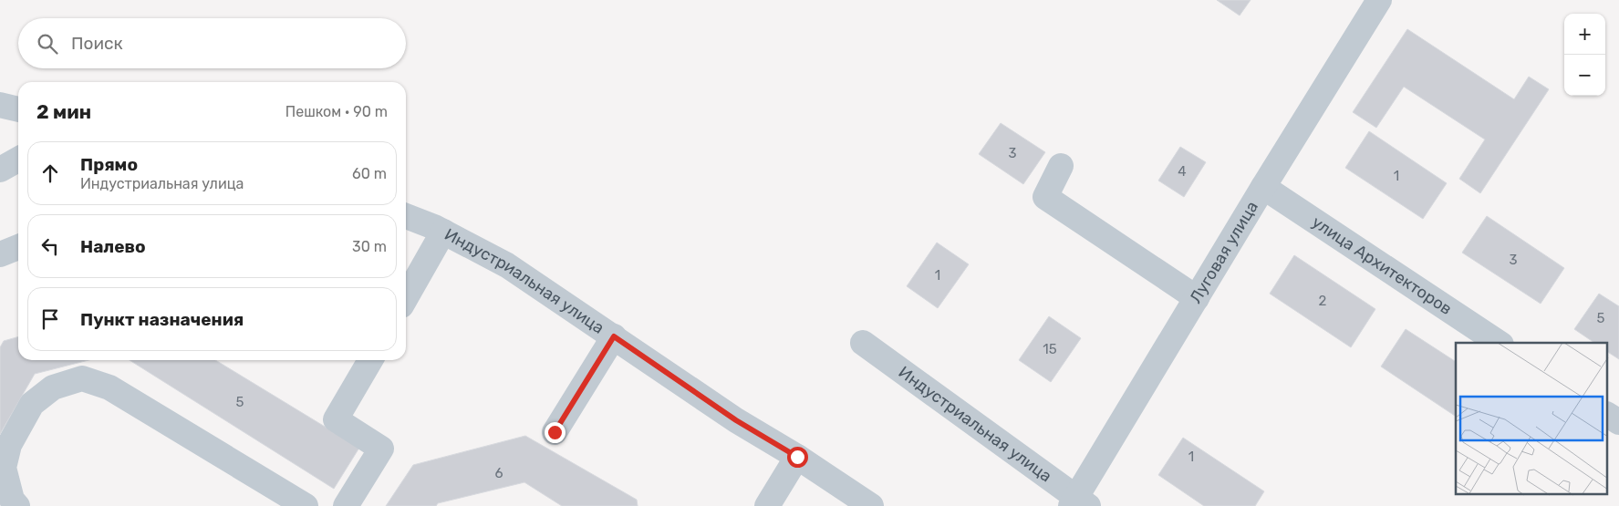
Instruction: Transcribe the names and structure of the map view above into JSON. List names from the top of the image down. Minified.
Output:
{"streets":{"street":["Луговая улица","улица Архитекторов","Индустриальная улица"]},"crossings":[["Луговая улица","улица Архитекторов"],["Луговая улица","Индустриальная улица"]],"house_numbers":["3","4","1","3","1","2","5","15","5","1","6"],"page":{"map_buttons":["+","−"],"search":"Поиск","heading":["2 мин","Пешком · 90 m"],"list":[["Прямо","Индустриальная улица","60 m"],["Налево","30 m"],"Пункт назначения"]}}
